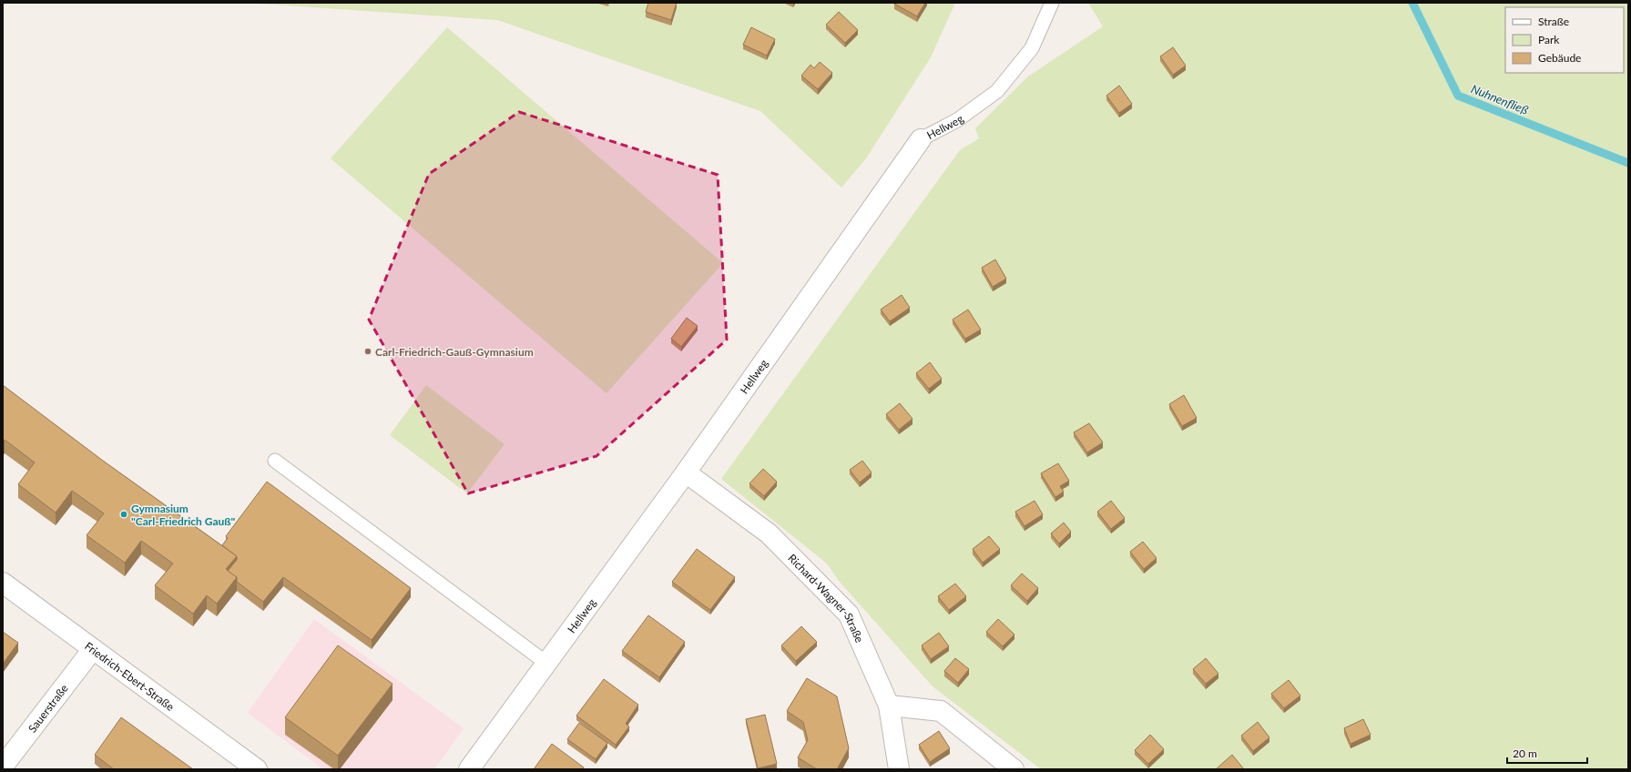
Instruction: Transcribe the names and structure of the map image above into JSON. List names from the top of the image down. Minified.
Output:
{"streets":{"street":["Hellweg","Richard-Wagner-Straße","Friedrich-Ebert-Straße","Sauerstraße"]},"crossings":[["Hellweg","Richard-Wagner-Straße"],["Friedrich-Ebert-Straße","Sauerstraße"]],"water":["Nuhnenfließ"],"places":["Carl-Friedrich-Gauß-Gymnasium","Gymnasium \"Carl-Friedrich Gauß\""],"legend":["Straße","Park","Gebäude"],"scale_bar":"20 m"}
